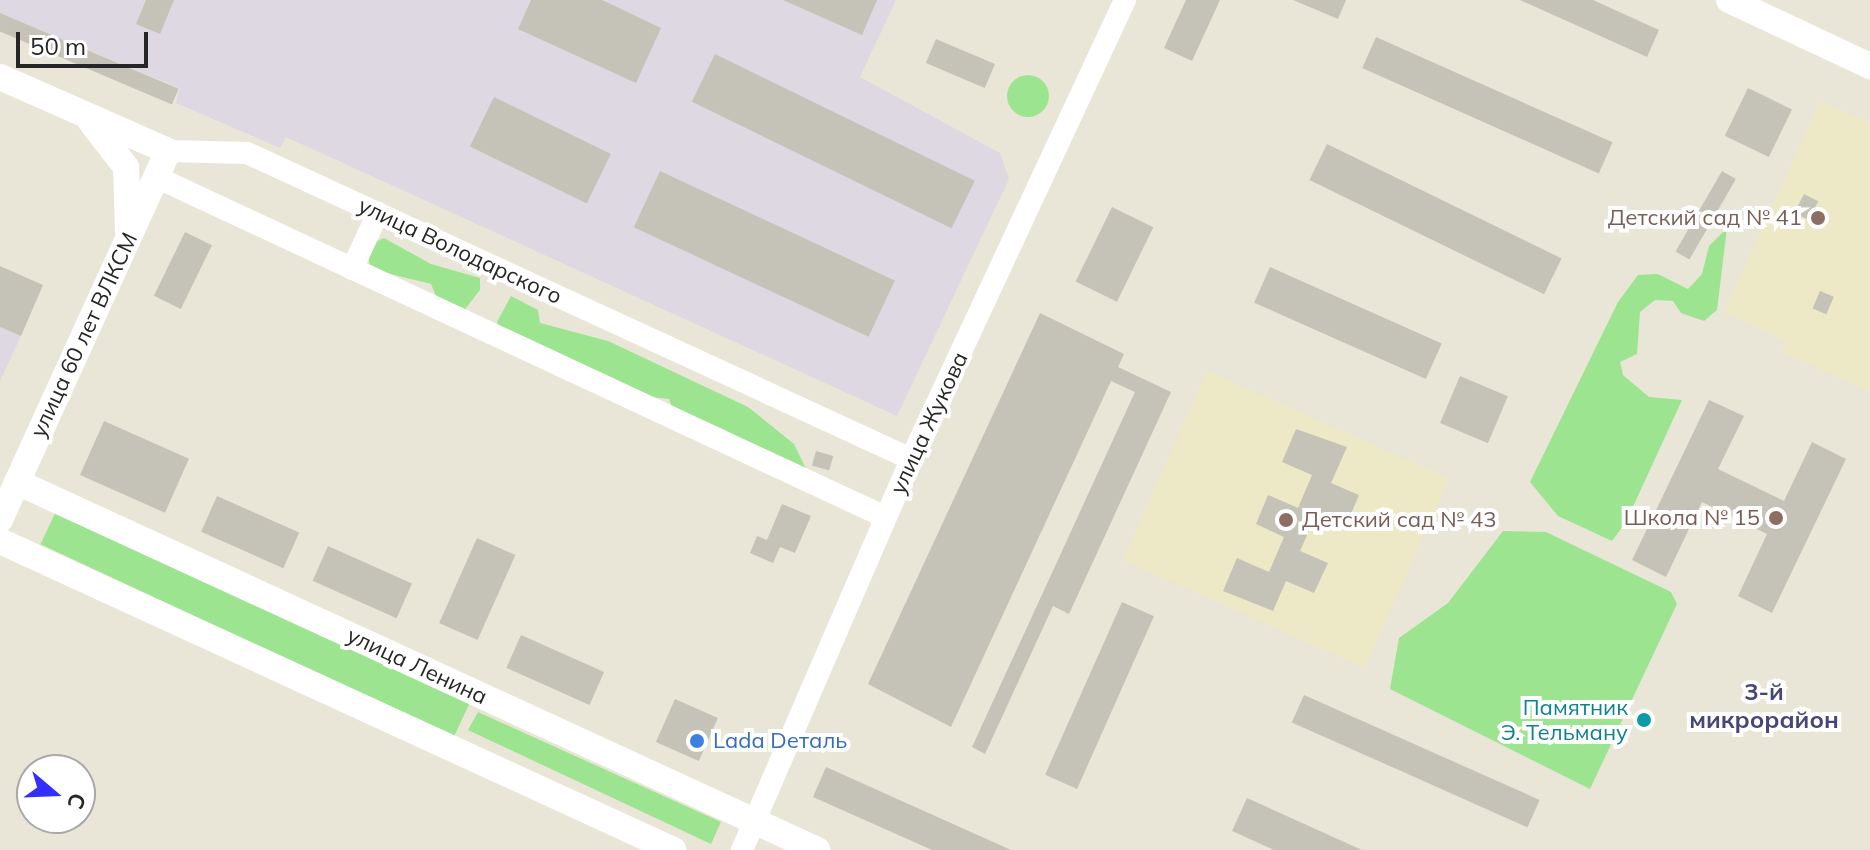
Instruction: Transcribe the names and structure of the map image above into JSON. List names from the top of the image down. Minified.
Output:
{"streets":{"street":["улица Володарского","улица 60 лет ВЛКСМ","улица Жукова","улица Ленина"]},"crossings":[["улица Володарского","улица 60 лет ВЛКСМ"],["улица Володарского","улица Жукова"],["улица 60 лет ВЛКСМ","улица Ленина"],["улица Жукова","улица Ленина"]],"districts":["3-й микрорайон"],"places":["Детский сад № 41","Школа № 15","Детский сад № 43","Памятник Э. Тельману","Lada Dеталь"],"scale_bar":"50 m","north":"right"}
